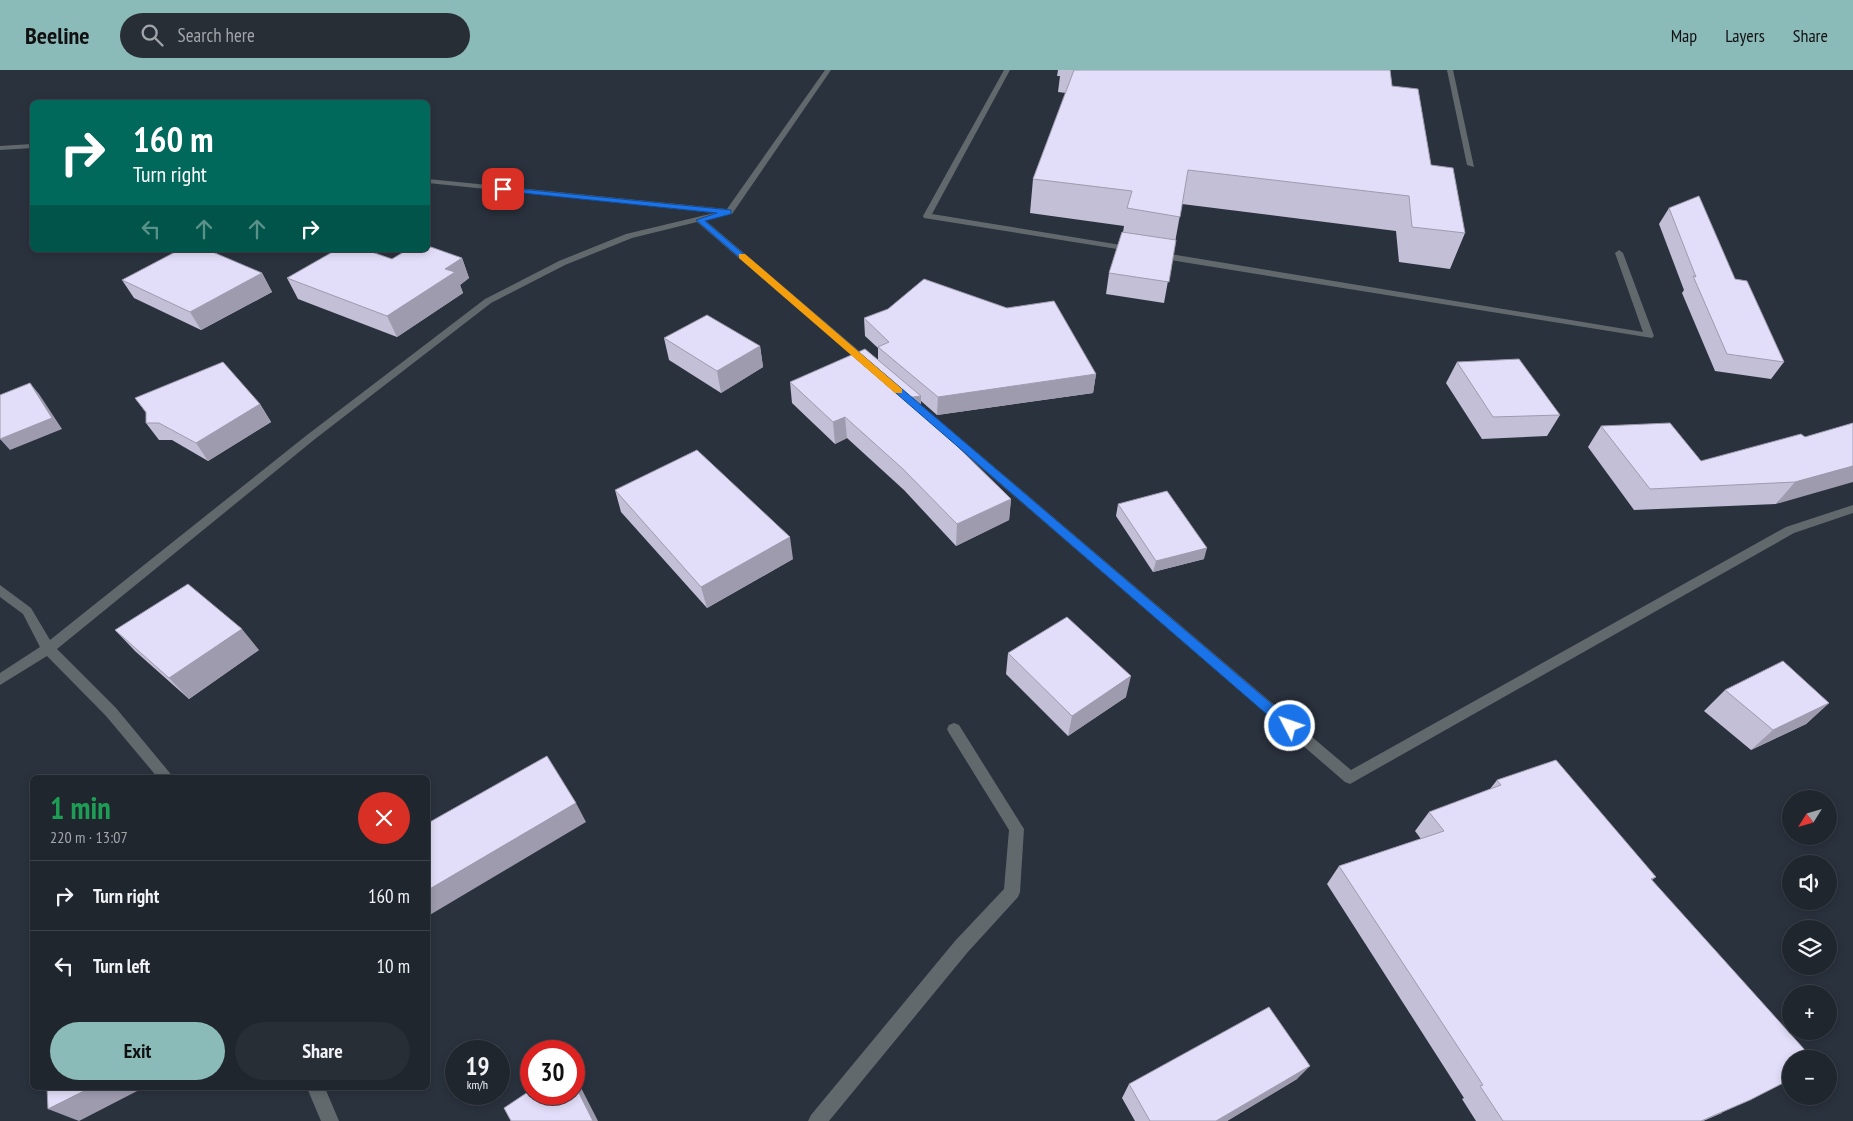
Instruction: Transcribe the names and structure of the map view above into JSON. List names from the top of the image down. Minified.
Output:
{"north":"bottom left","page":{"header":"Beeline","search":"Search here","nav":["Map","Layers","Share"],"turn":["160 m","Turn right"],"heading":["1 min","220 m · 13:07"],"map_buttons":["+","−"],"list":[{"name":"Turn right","value":"160 m"},{"name":"Turn left","value":"10 m"}],"buttons":["Exit","Share"],"speed":"19 km/h","limit":"30"}}
